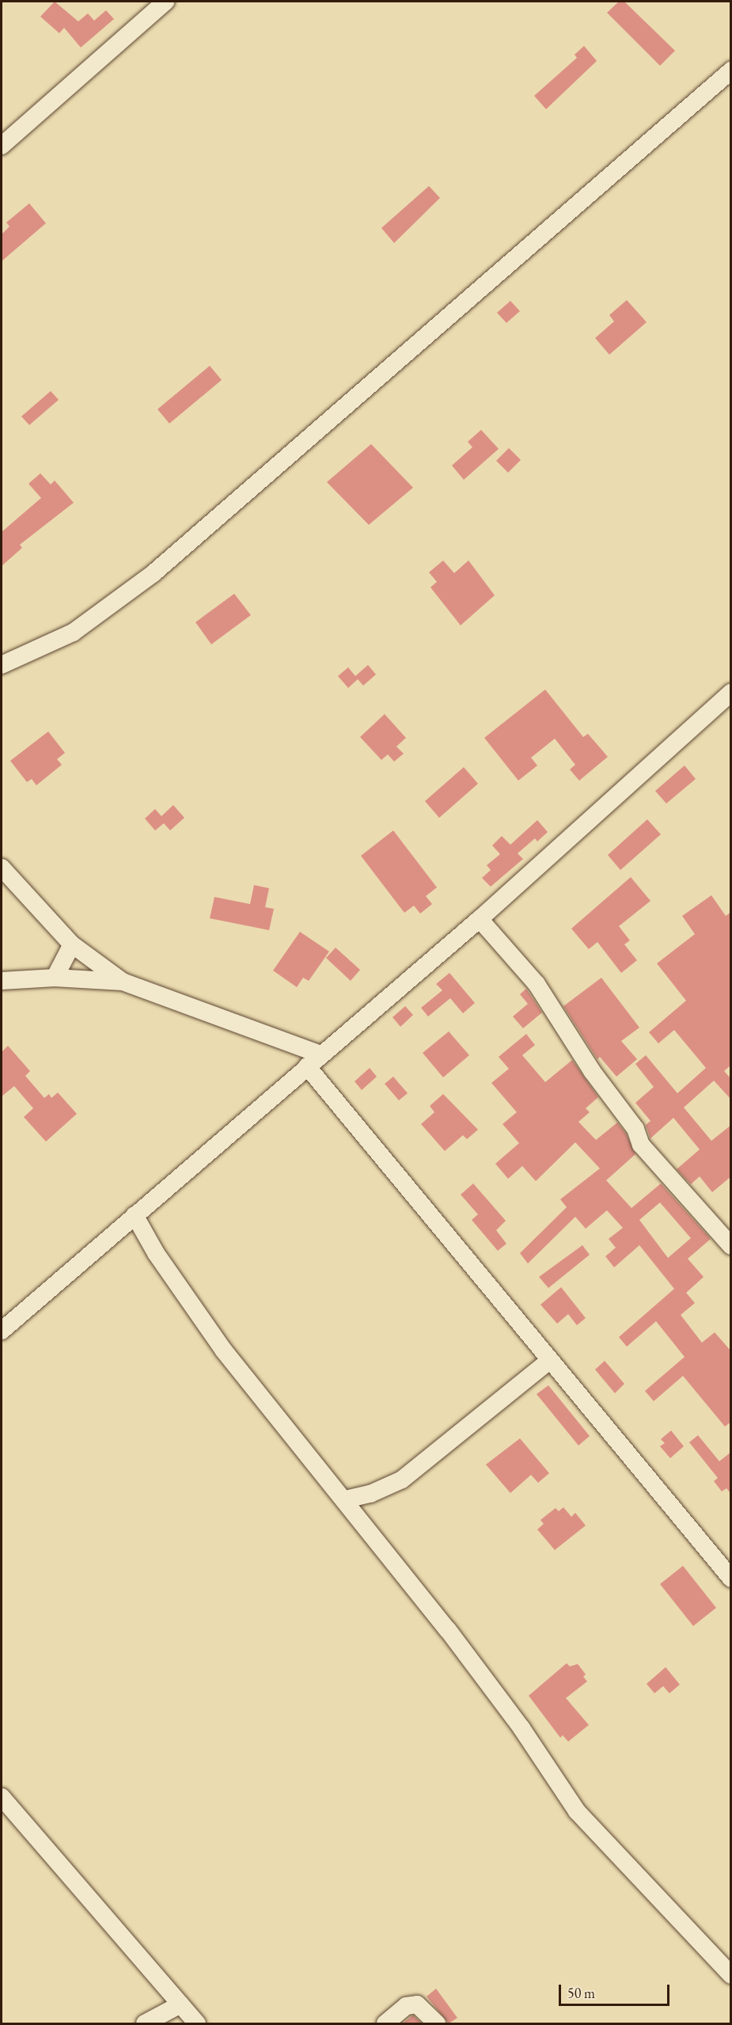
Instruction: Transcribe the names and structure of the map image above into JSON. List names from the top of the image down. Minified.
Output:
{"scale_bar":"50 m"}
